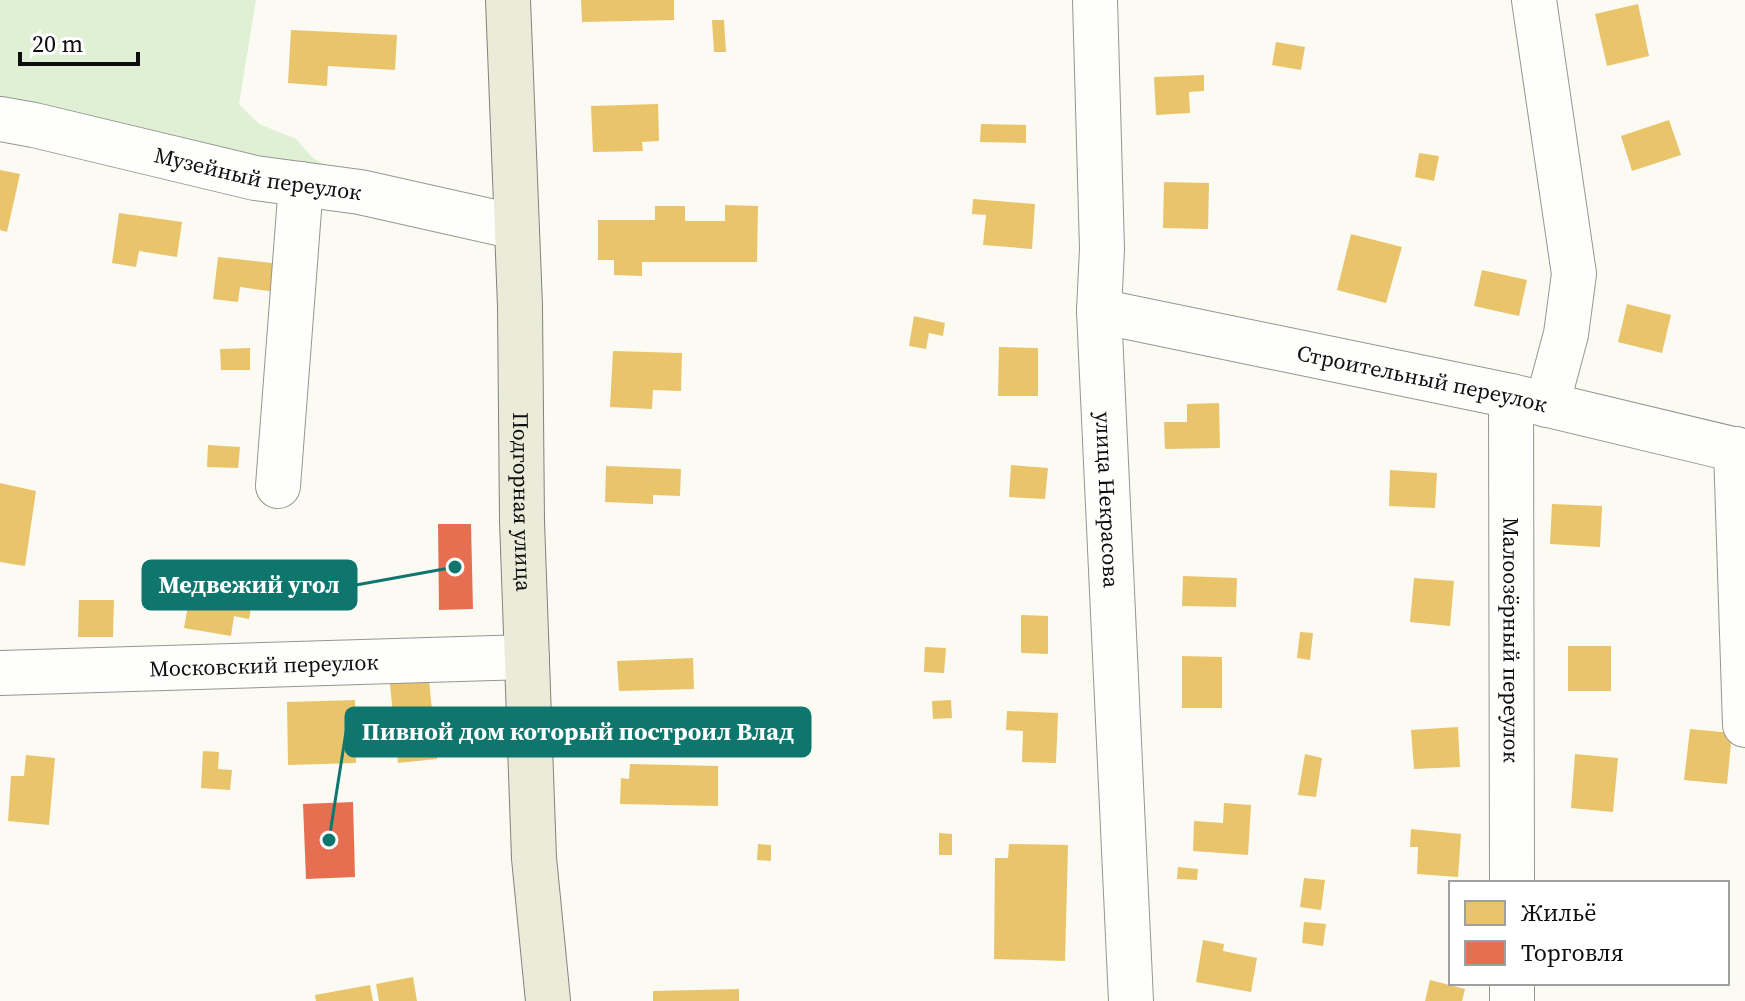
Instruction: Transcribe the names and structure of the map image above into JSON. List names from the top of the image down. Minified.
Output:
{"streets":{"main road":["Подгорная улица"],"street":["Музейный переулок","Строительный переулок","улица Некрасова","Малоозёрный переулок","Московский переулок"]},"crossings":[["Музейный переулок","Подгорная улица"],["Строительный переулок","улица Некрасова"],["Строительный переулок","Малоозёрный переулок"],["Подгорная улица","Московский переулок"]],"places":["Медвежий угол","Пивной дом который построил Влад"],"legend":["Жильё","Торговля"],"scale_bar":"20 m"}
